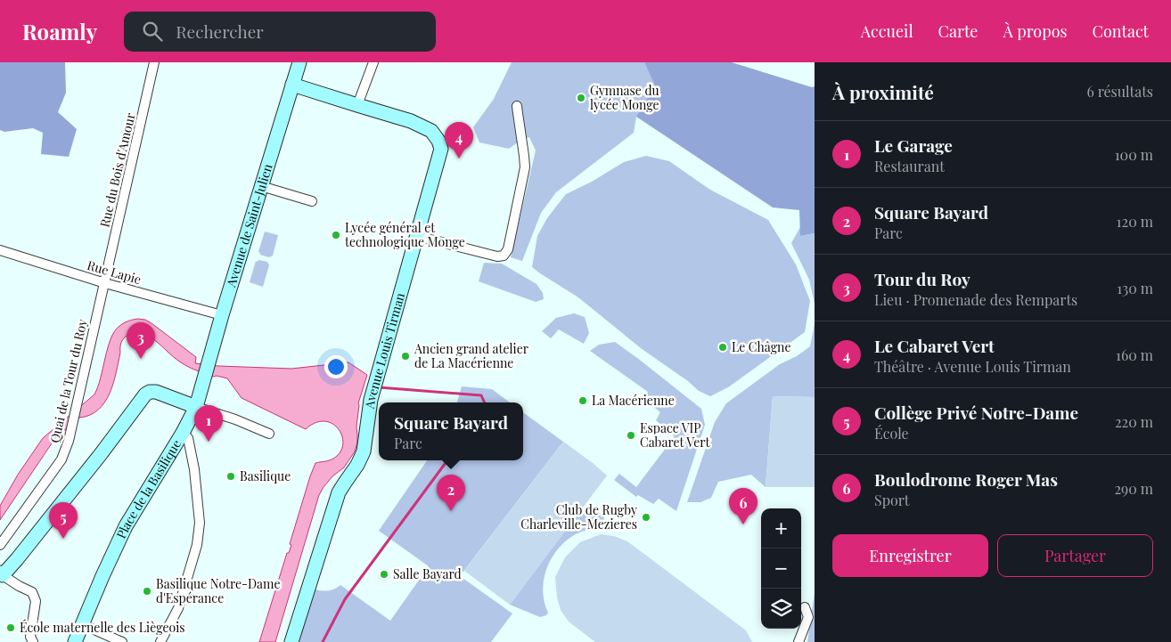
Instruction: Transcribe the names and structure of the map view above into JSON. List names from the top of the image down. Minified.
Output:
{"streets":{"main road":["Avenue de Saint-Julien","Avenue Louis Tirman","Place de la Basilique"],"street":["Rue du Bois d'Amour","Rue Lapie","Quai de la Tour du Roy"]},"crossings":[["Rue du Bois d'Amour","Rue Lapie"],["Rue du Bois d'Amour","Quai de la Tour du Roy"],["Avenue de Saint-Julien","Rue Lapie"],["Avenue de Saint-Julien","Avenue Louis Tirman"],["Avenue de Saint-Julien","Place de la Basilique"],["Rue Lapie","Quai de la Tour du Roy"]],"places":["Gymnase du lycée Monge","Lycée général et technologique Monge","Le Châgne","Ancien grand atelier de La Macérienne","La Macérienne","Espace VIP Cabaret Vert","Basilique","Club de Rugby Charleville-Mezieres","Salle Bayard","Basilique Notre-Dame d'Espérance","École maternelle des Liègeois"],"page":{"header":"Roamly","search":"Rechercher","nav":["Accueil","Carte","À propos","Contact"],"heading":["À proximité","6 résultats"],"list":[{"mark":"1","name":"Le Garage","note":"Restaurant","value":"100 m"},{"mark":"2","name":"Square Bayard","note":"Parc","value":"120 m"},{"mark":"3","name":"Tour du Roy","note":"Lieu · Promenade des Remparts","value":"130 m"},{"mark":"4","name":"Le Cabaret Vert","note":"Théâtre · Avenue Louis Tirman","value":"160 m"},{"mark":"5","name":"Collège Privé Notre-Dame","note":"École","value":"220 m"},{"mark":"6","name":"Boulodrome Roger Mas","note":"Sport","value":"290 m"}],"pins":["4","3","1","2","6","5"],"popup":["Square Bayard","Parc"],"map_buttons":["+","−"],"buttons":["Enregistrer","Partager"]}}
